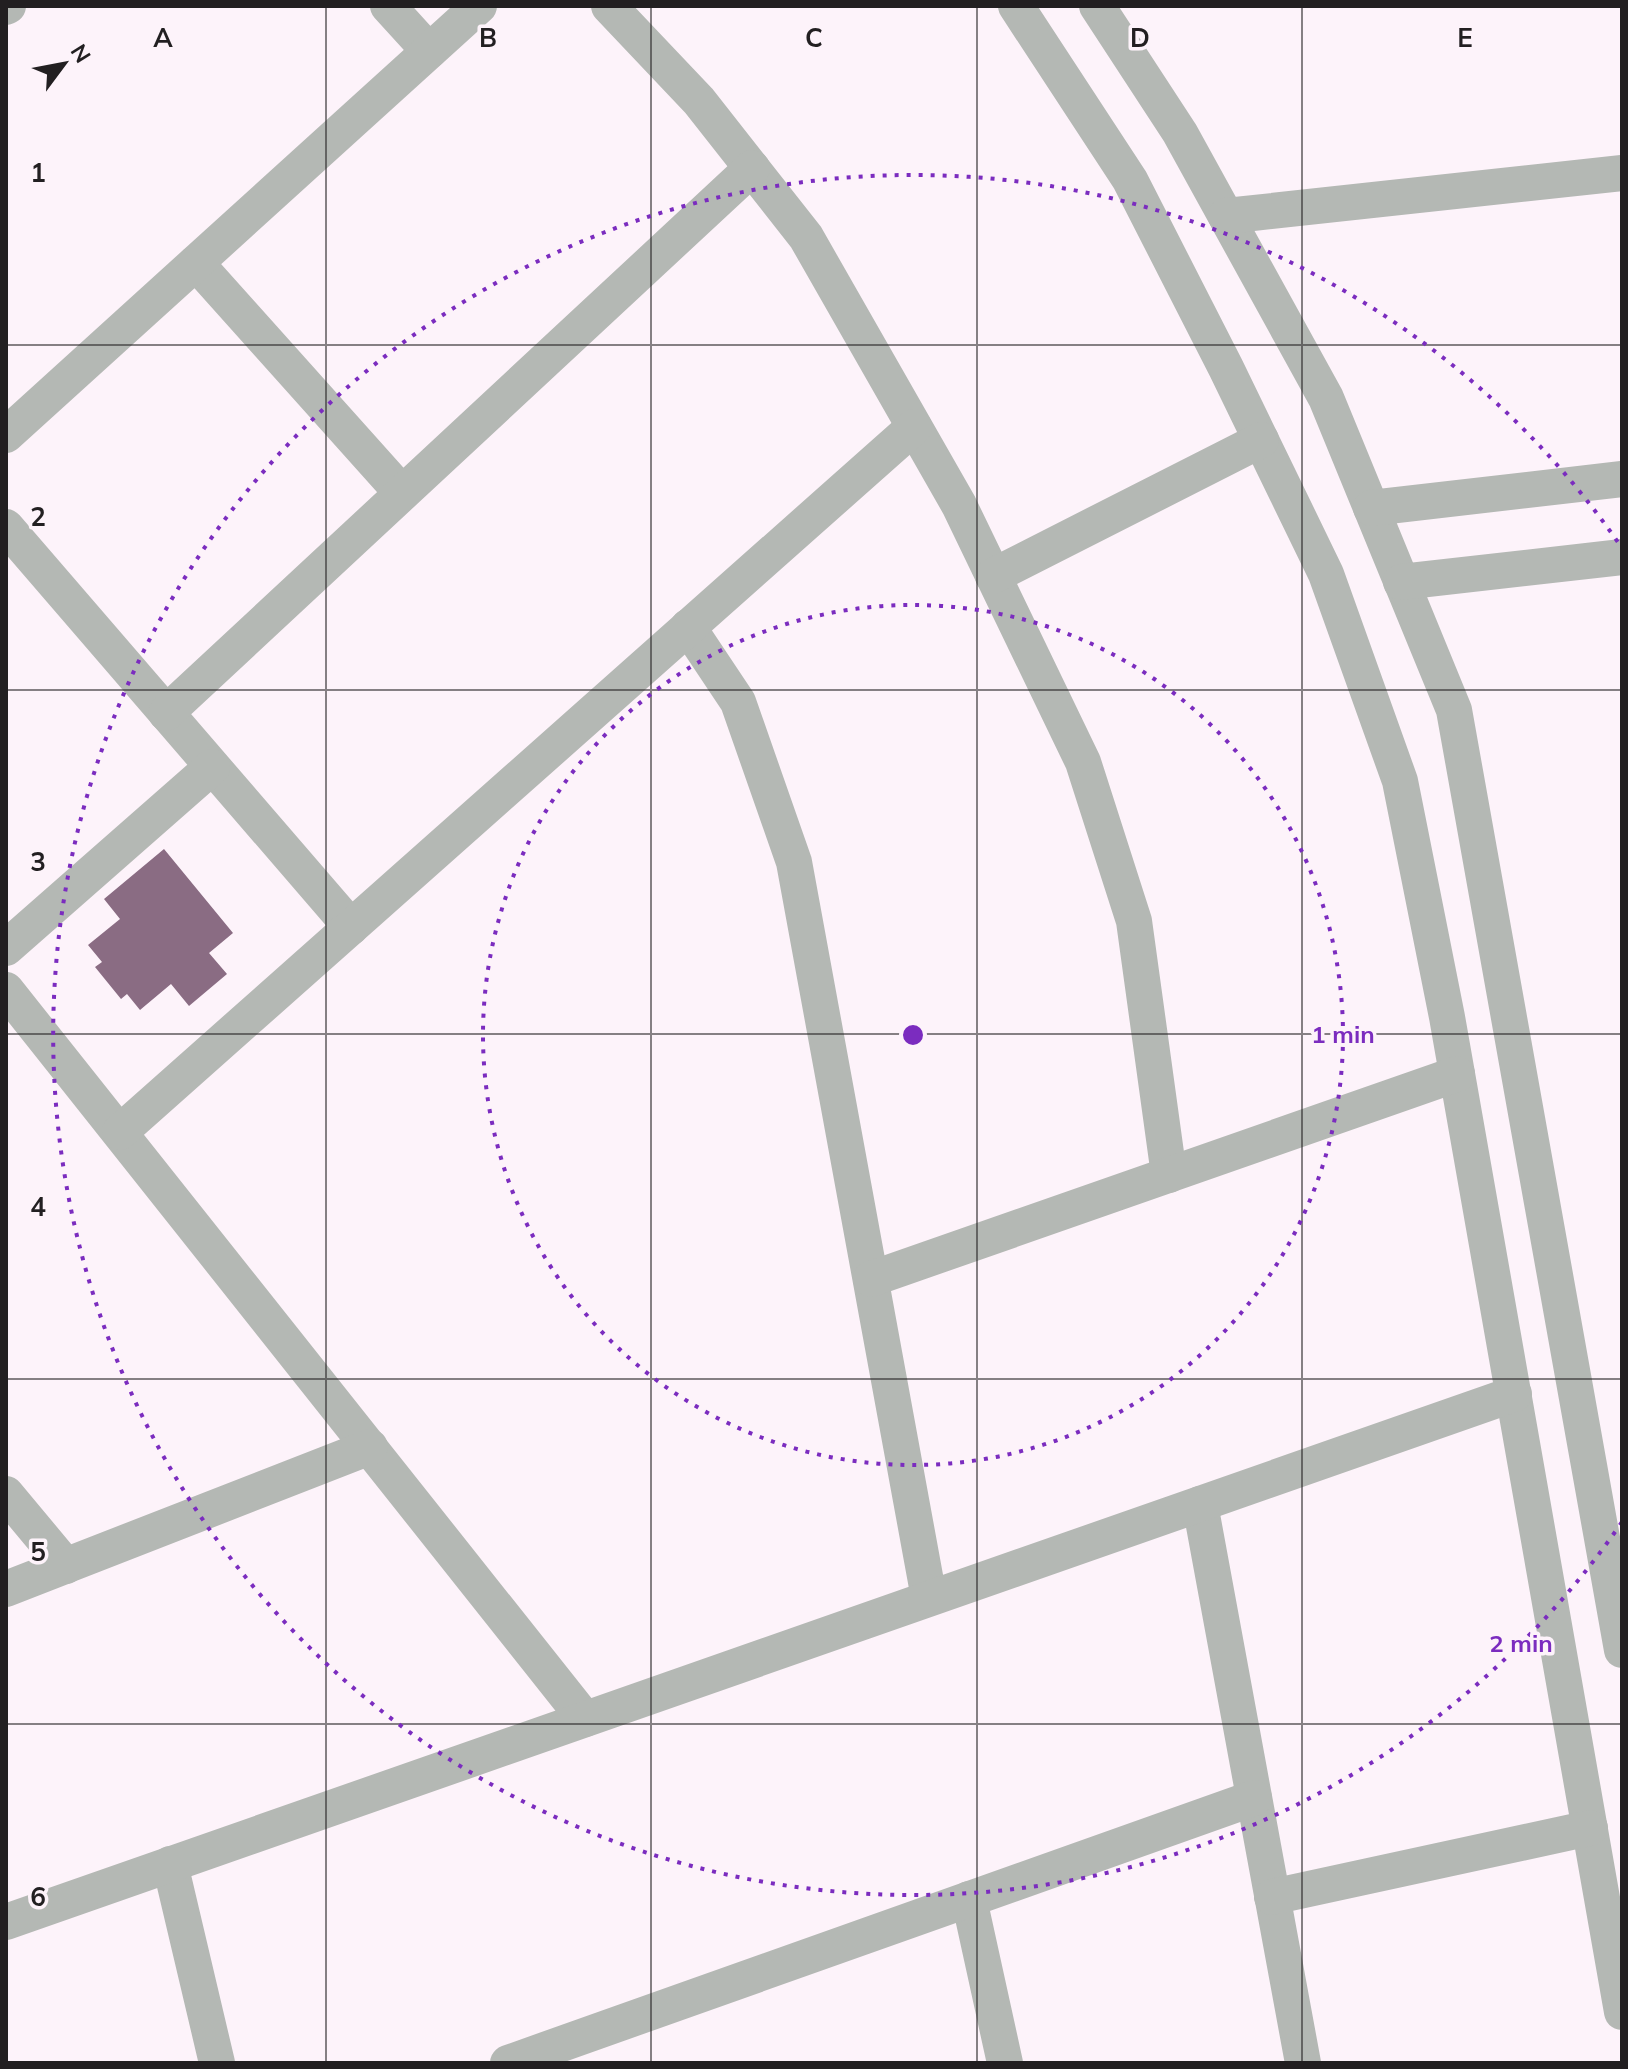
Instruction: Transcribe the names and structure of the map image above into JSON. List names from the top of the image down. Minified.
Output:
{"north":"top right","grid":{"columns":["A","B","C","D","E"],"rows":["1","2","3","4","5","6"]},"rings":["1 min","2 min"]}
